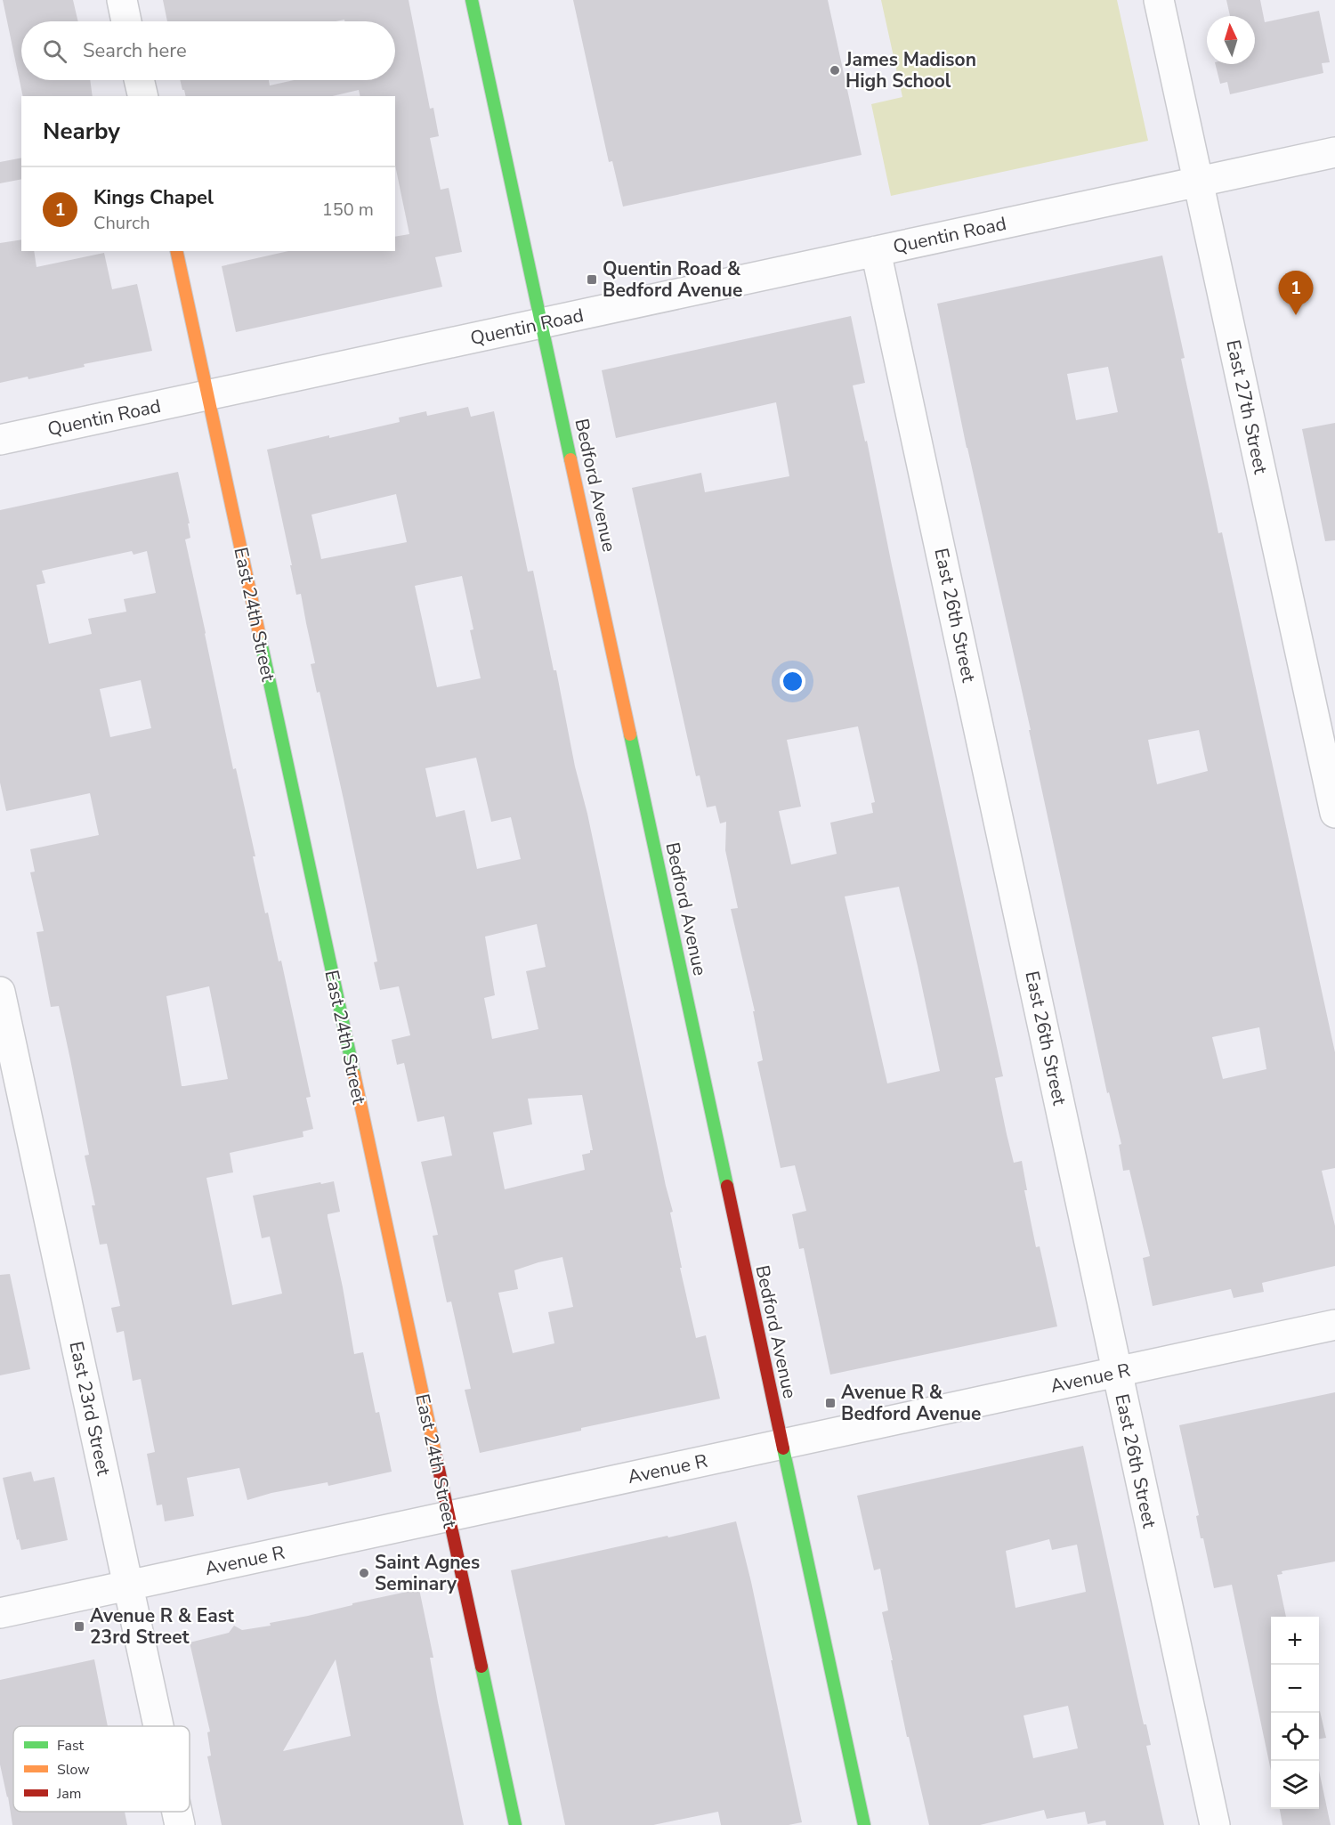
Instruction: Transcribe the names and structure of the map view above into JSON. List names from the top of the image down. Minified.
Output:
{"streets":{"main road":["Bedford Avenue","East 24th Street"],"street":["Quentin Road","East 27th Street","East 26th Street","Avenue R","East 23rd Street"]},"crossings":[["Quentin Road","East 27th Street"],["Quentin Road","Bedford Avenue"],["Quentin Road","East 24th Street"],["Quentin Road","East 26th Street"],["Bedford Avenue","Avenue R"],["East 24th Street","Avenue R"],["East 26th Street","Avenue R"],["Avenue R","East 23rd Street"]],"places":{"other":["James Madison High School","Saint Agnes Seminary"],"transit":["Quentin Road & Bedford Avenue","Avenue R & Bedford Avenue","Avenue R & East 23rd Street"]},"legend":["Fast","Slow","Jam"],"north":"top","page":{"search":"Search here","heading":"Nearby","list":[{"mark":"1","name":"Kings Chapel","note":"Church","value":"150 m"}],"pins":"1","map_buttons":["+","−"]}}
